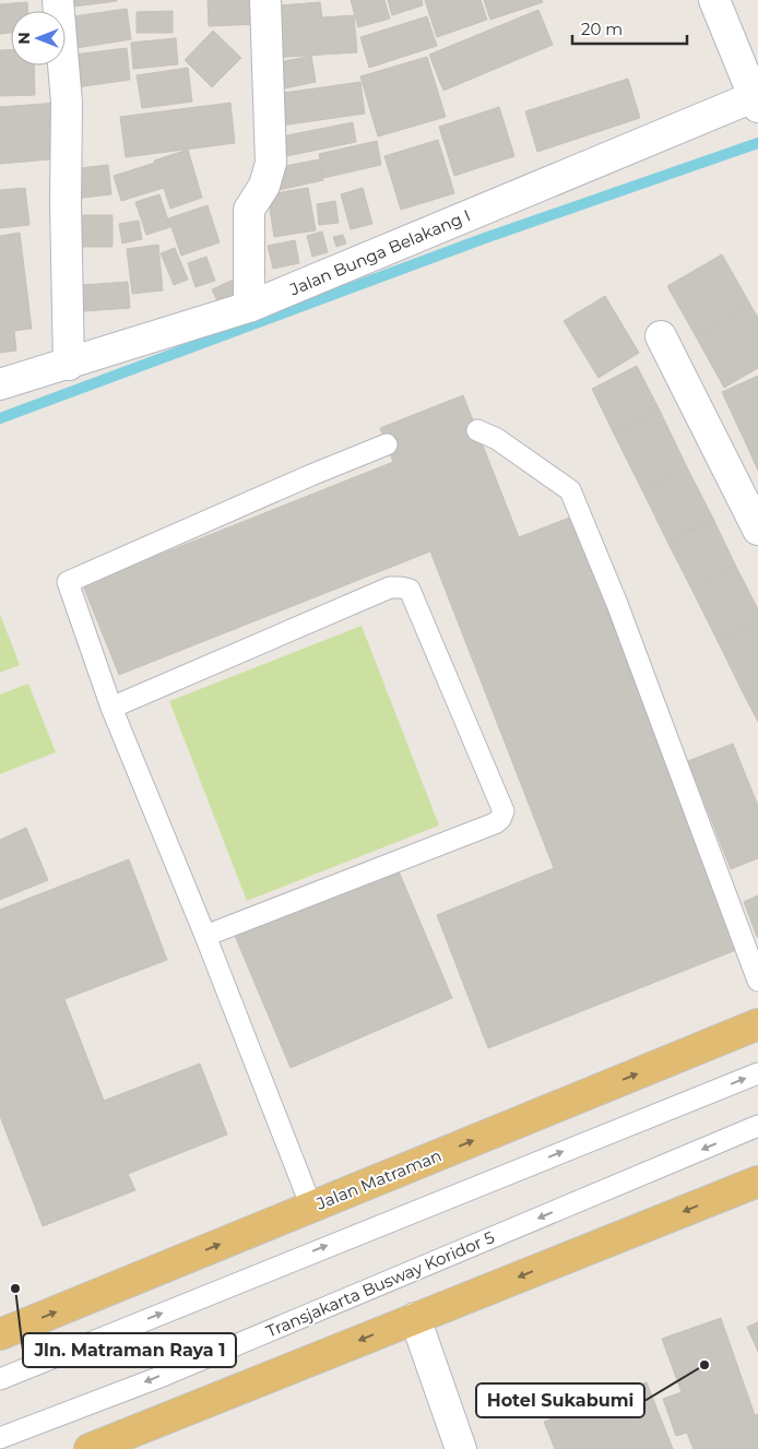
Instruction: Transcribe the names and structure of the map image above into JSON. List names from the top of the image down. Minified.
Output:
{"streets":{"main road":["Jalan Matraman"],"street":["Jalan Bunga Belakang I"],"lane":["Transjakarta Busway Koridor 5"]},"places":["Jln. Matraman Raya 1","Hotel Sukabumi"],"scale_bar":"20 m","north":"left"}
